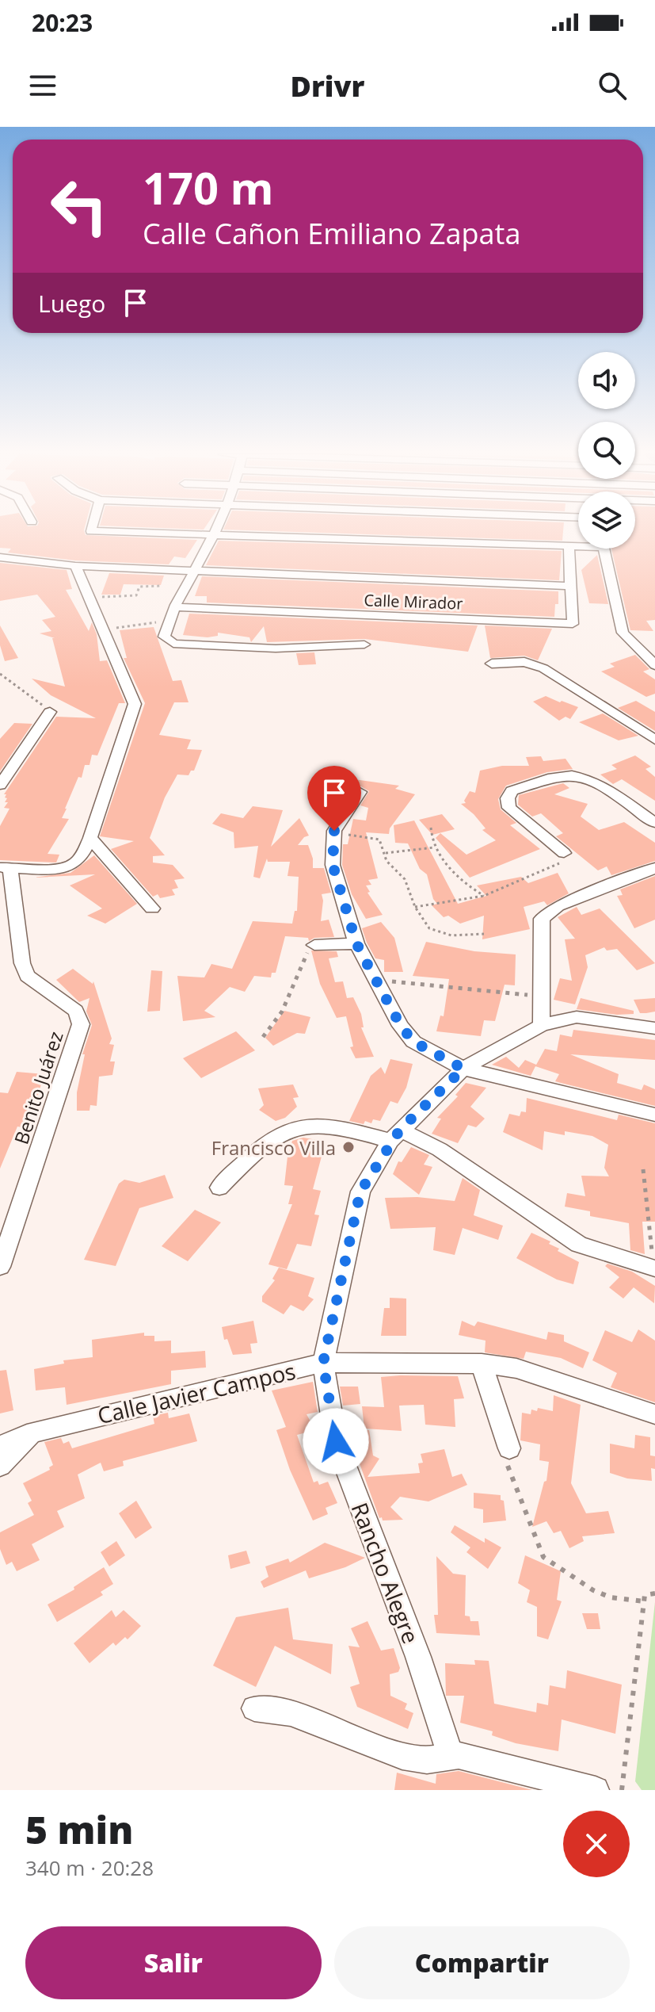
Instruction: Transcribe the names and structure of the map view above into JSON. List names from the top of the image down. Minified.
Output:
{"streets":{"street":["Calle Mirador","Benito Juárez","Calle Javier Campos","Rancho Alegre"]},"crossings":[["Calle Javier Campos","Rancho Alegre"]],"places":["Francisco Villa"],"page":{"status":"20:23","header":"Drivr","turn":["170 m","Calle Cañon Emiliano Zapata"],"then":"Luego","heading":["5 min","340 m · 20:28"],"buttons":["Salir","Compartir"]}}
